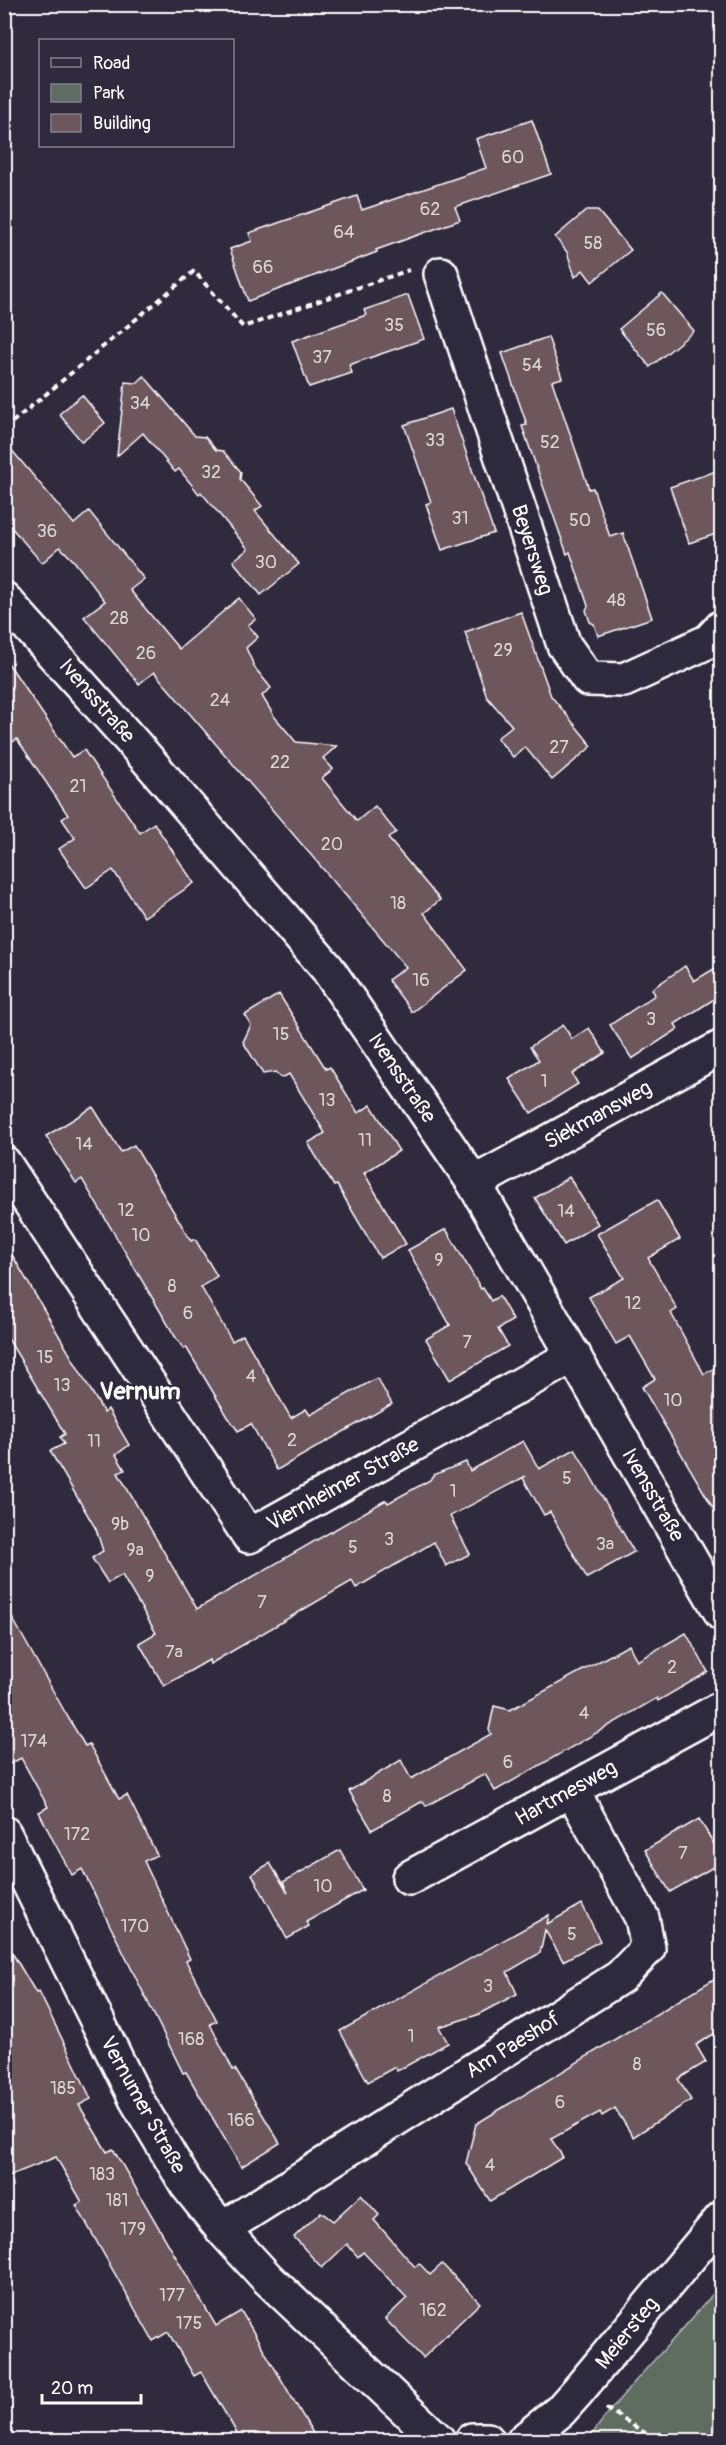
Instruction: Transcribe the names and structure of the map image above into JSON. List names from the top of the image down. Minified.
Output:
{"streets":{"street":["Beyersweg","Ivensstraße","Siekmansweg","Viernheimer Straße","Hartmesweg","Am Paeshof","Vernumer Straße","Meiersteg"]},"crossings":[["Ivensstraße","Siekmansweg"],["Ivensstraße","Viernheimer Straße"],["Hartmesweg","Am Paeshof"],["Am Paeshof","Vernumer Straße"]],"districts":["Vernum"],"house_numbers":["60","62","64","58","66","35","56","37","54","34","33","52","32","31","50","36","30","48","28","29","26","24","27","22","21","20","18","16","3","15","1","13","11","14","12","14","10","9","8","12","6","7","15","4","13","10","2","11","5","1","9b","3","3a","5","9a","9","7","7a","2","4","174","6","8","172","7","10","170","5","3","1","168","8","185","6","166","4","183","181","179","177","162","175"],"legend":["Road","Park","Building"],"scale_bar":"20 m"}
